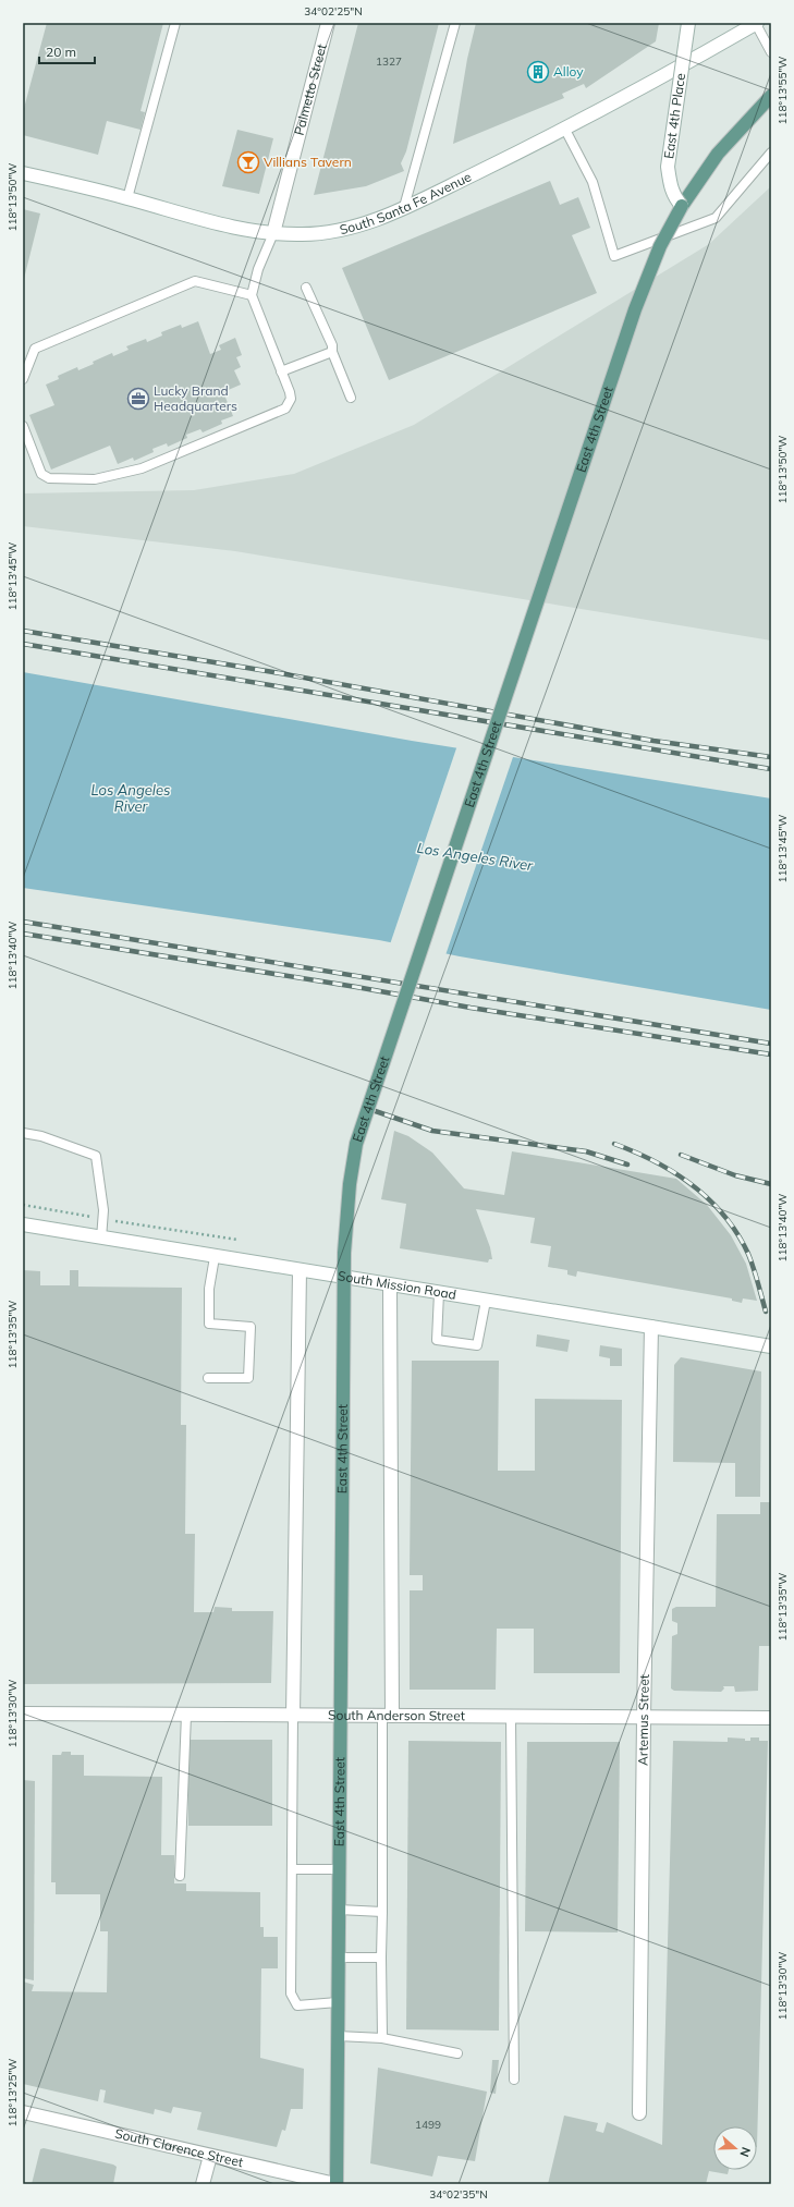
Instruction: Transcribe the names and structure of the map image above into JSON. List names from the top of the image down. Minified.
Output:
{"streets":{"main road":["East 4th Street"],"street":["Palmetto Street","East 4th Place","South Santa Fe Avenue","South Mission Road","South Anderson Street","Artemus Street","South Clarence Street"]},"crossings":[["Palmetto Street","South Santa Fe Avenue"],["East 4th Place","East 4th Street"],["East 4th Street","South Anderson Street"],["East 4th Street","South Clarence Street"],["South Mission Road","Artemus Street"],["South Anderson Street","Artemus Street"]],"water":["Los Angeles River"],"places":{"building":["Alloy"],"bar":["Villians Tavern"],"office":["Lucky Brand Headquarters"]},"house_numbers":["1327","1499"],"scale_bar":"20 m","north":"right","coordinates":["34°02'25\"N","118°13'55\"W","118°13'50\"W","118°13'45\"W","118°13'40\"W","118°13'35\"W","118°13'30\"W","118°13'25\"W","34°02'35\"N"]}
